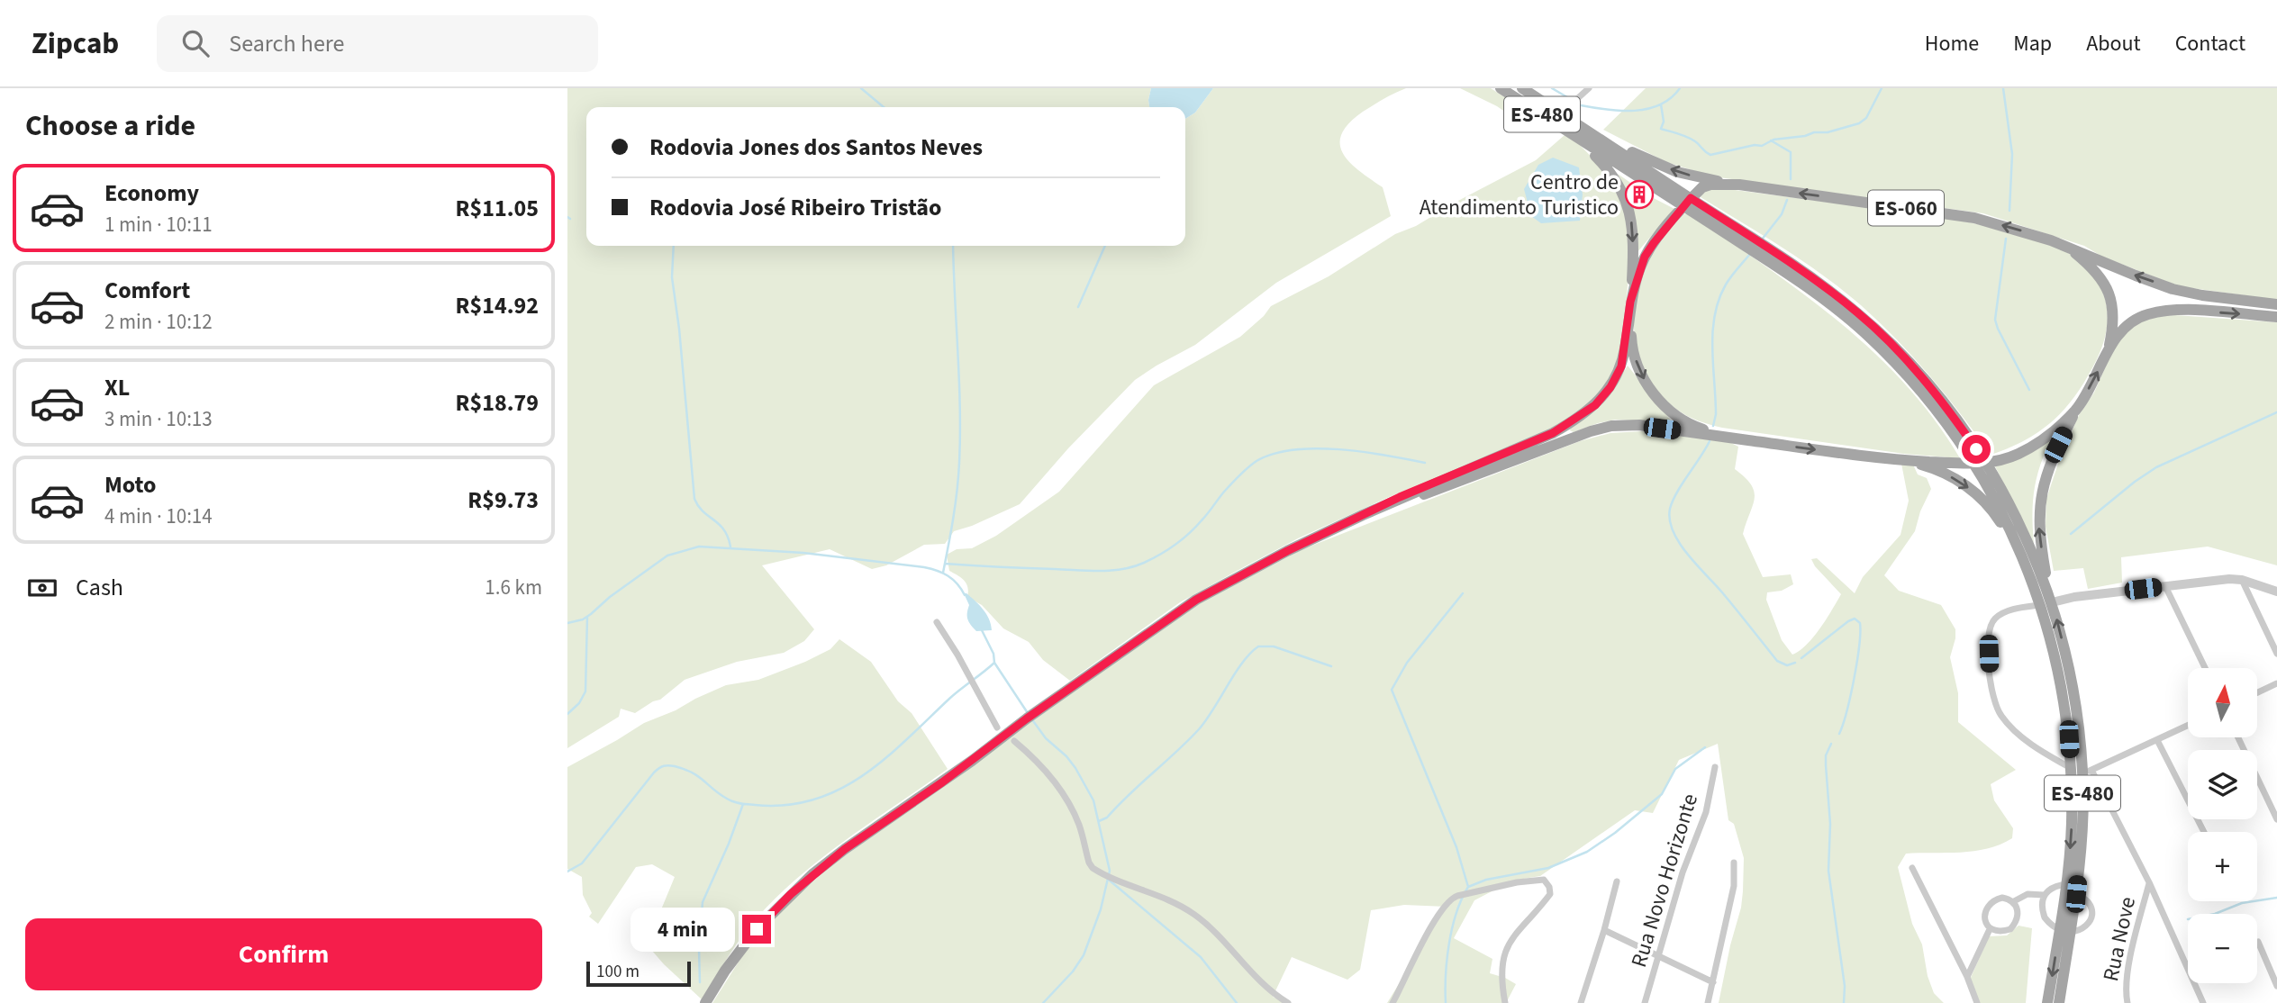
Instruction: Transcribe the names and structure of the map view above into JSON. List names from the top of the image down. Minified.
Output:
{"streets":{"main road":["ES-480","ES-060"],"street":["Rua Novo Horizonte","Rua Nove"]},"crossings":[["ES-480","ES-060"]],"places":{"building":["Centro de Atendimento Turistico"]},"scale_bar":"100 m","north":"top","page":{"header":"Zipcab","search":"Search here","nav":["Home","Map","About","Contact"],"heading":"Choose a ride","banner":["Rodovia Jones dos Santos Neves","Rodovia José Ribeiro Tristão"],"list":[{"name":"Economy","note":"1 min · 10:11","value":"R$11.05"},{"name":"Comfort","note":"2 min · 10:12","value":"R$14.92"},{"name":"XL","note":"3 min · 10:13","value":"R$18.79"},{"name":"Moto","note":"4 min · 10:14","value":"R$9.73"}],"pay":["Cash","1.6 km"],"map_buttons":["+","−"],"buttons":"Confirm","bubble":"4 min","scale":"100 m"}}
